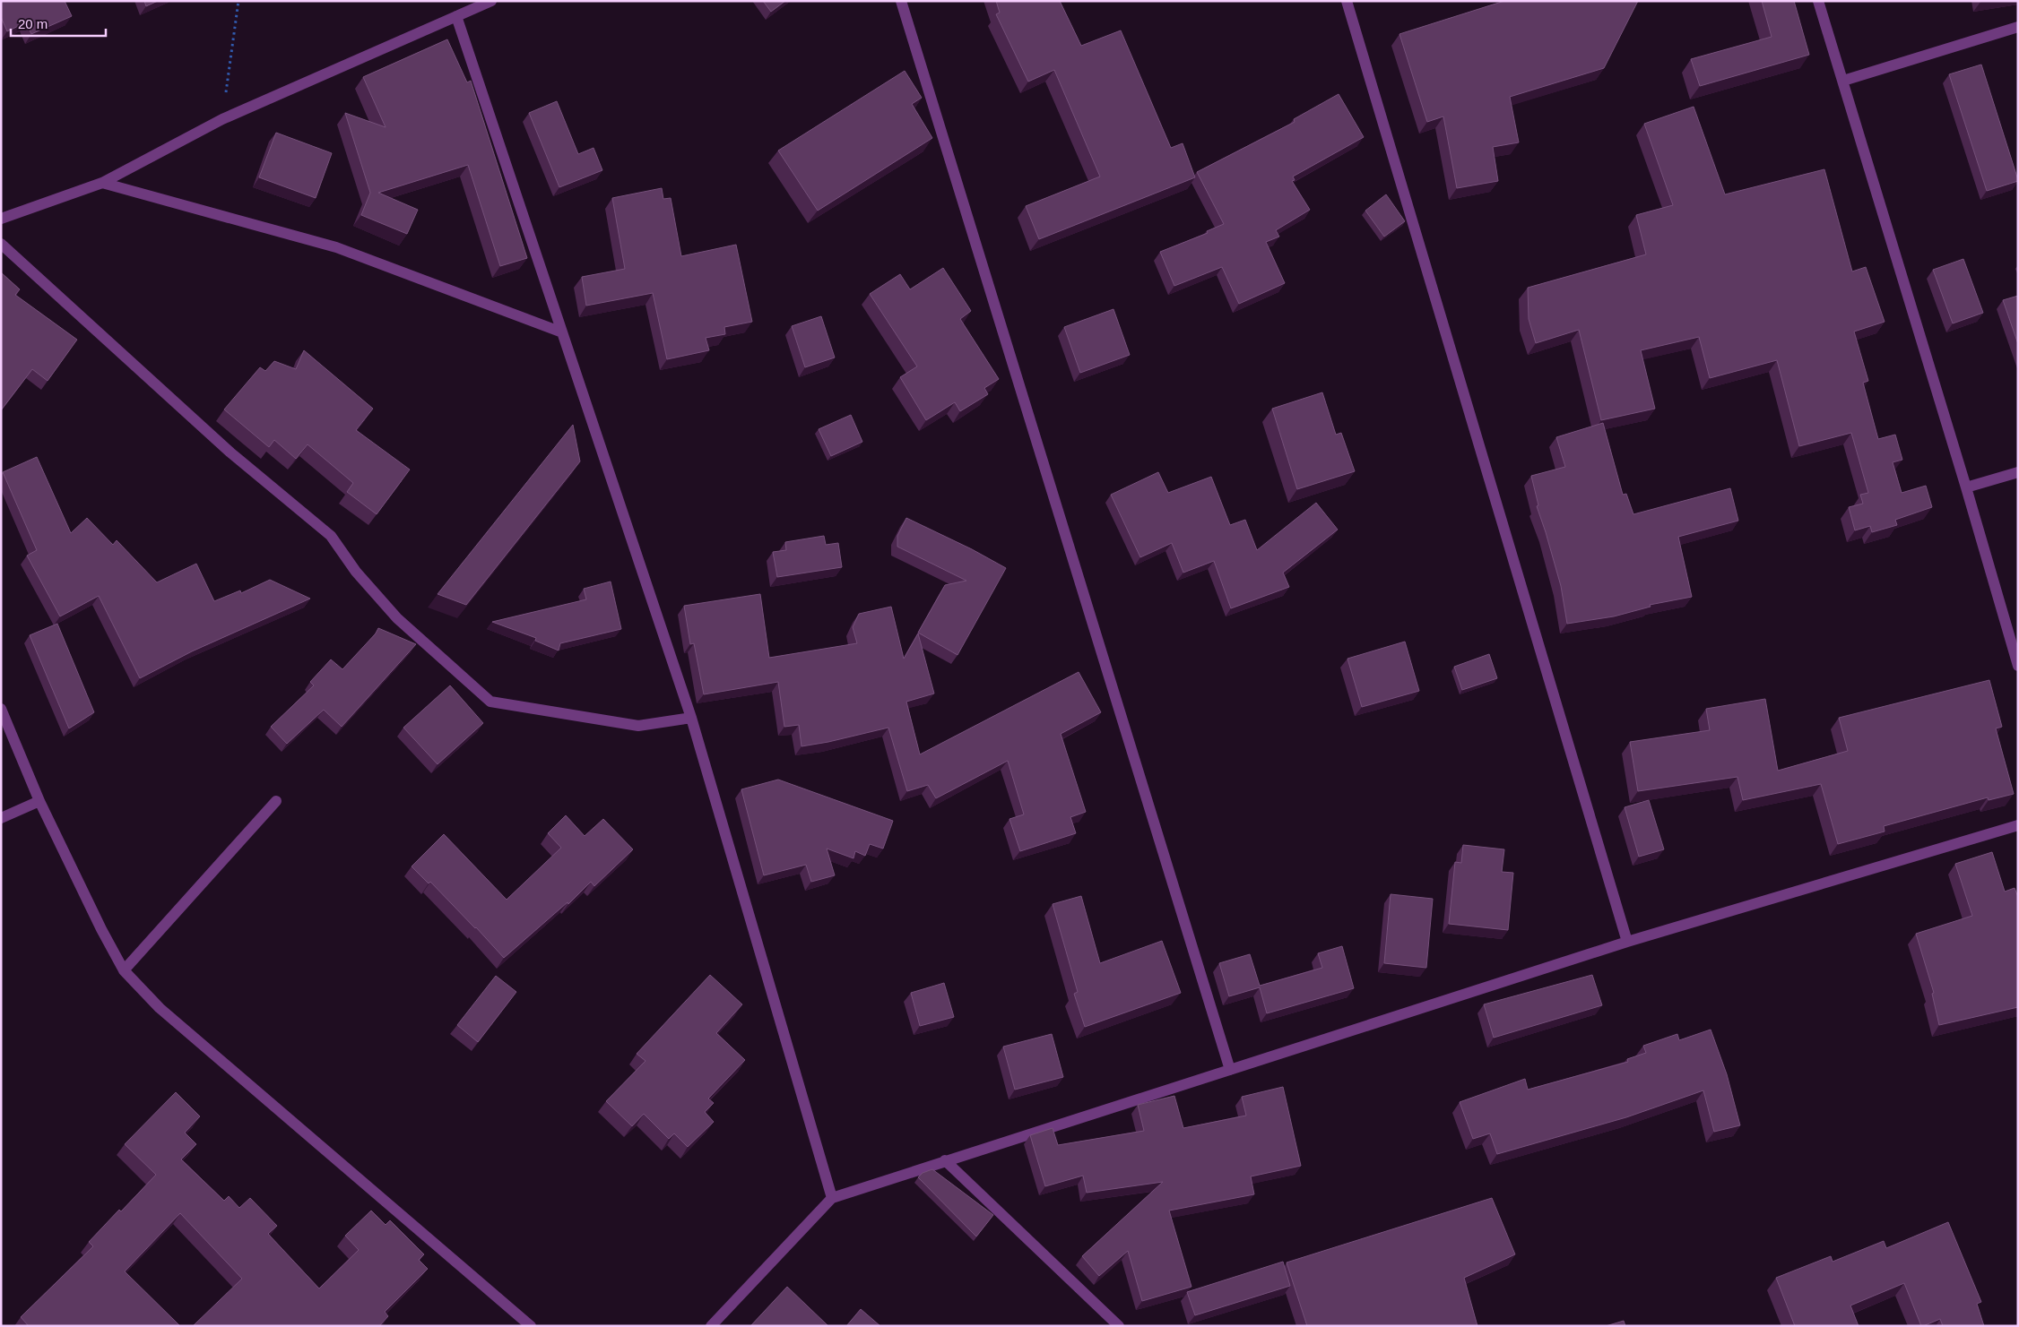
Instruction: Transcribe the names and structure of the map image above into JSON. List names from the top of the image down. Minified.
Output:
{"scale_bar":"20 m"}
